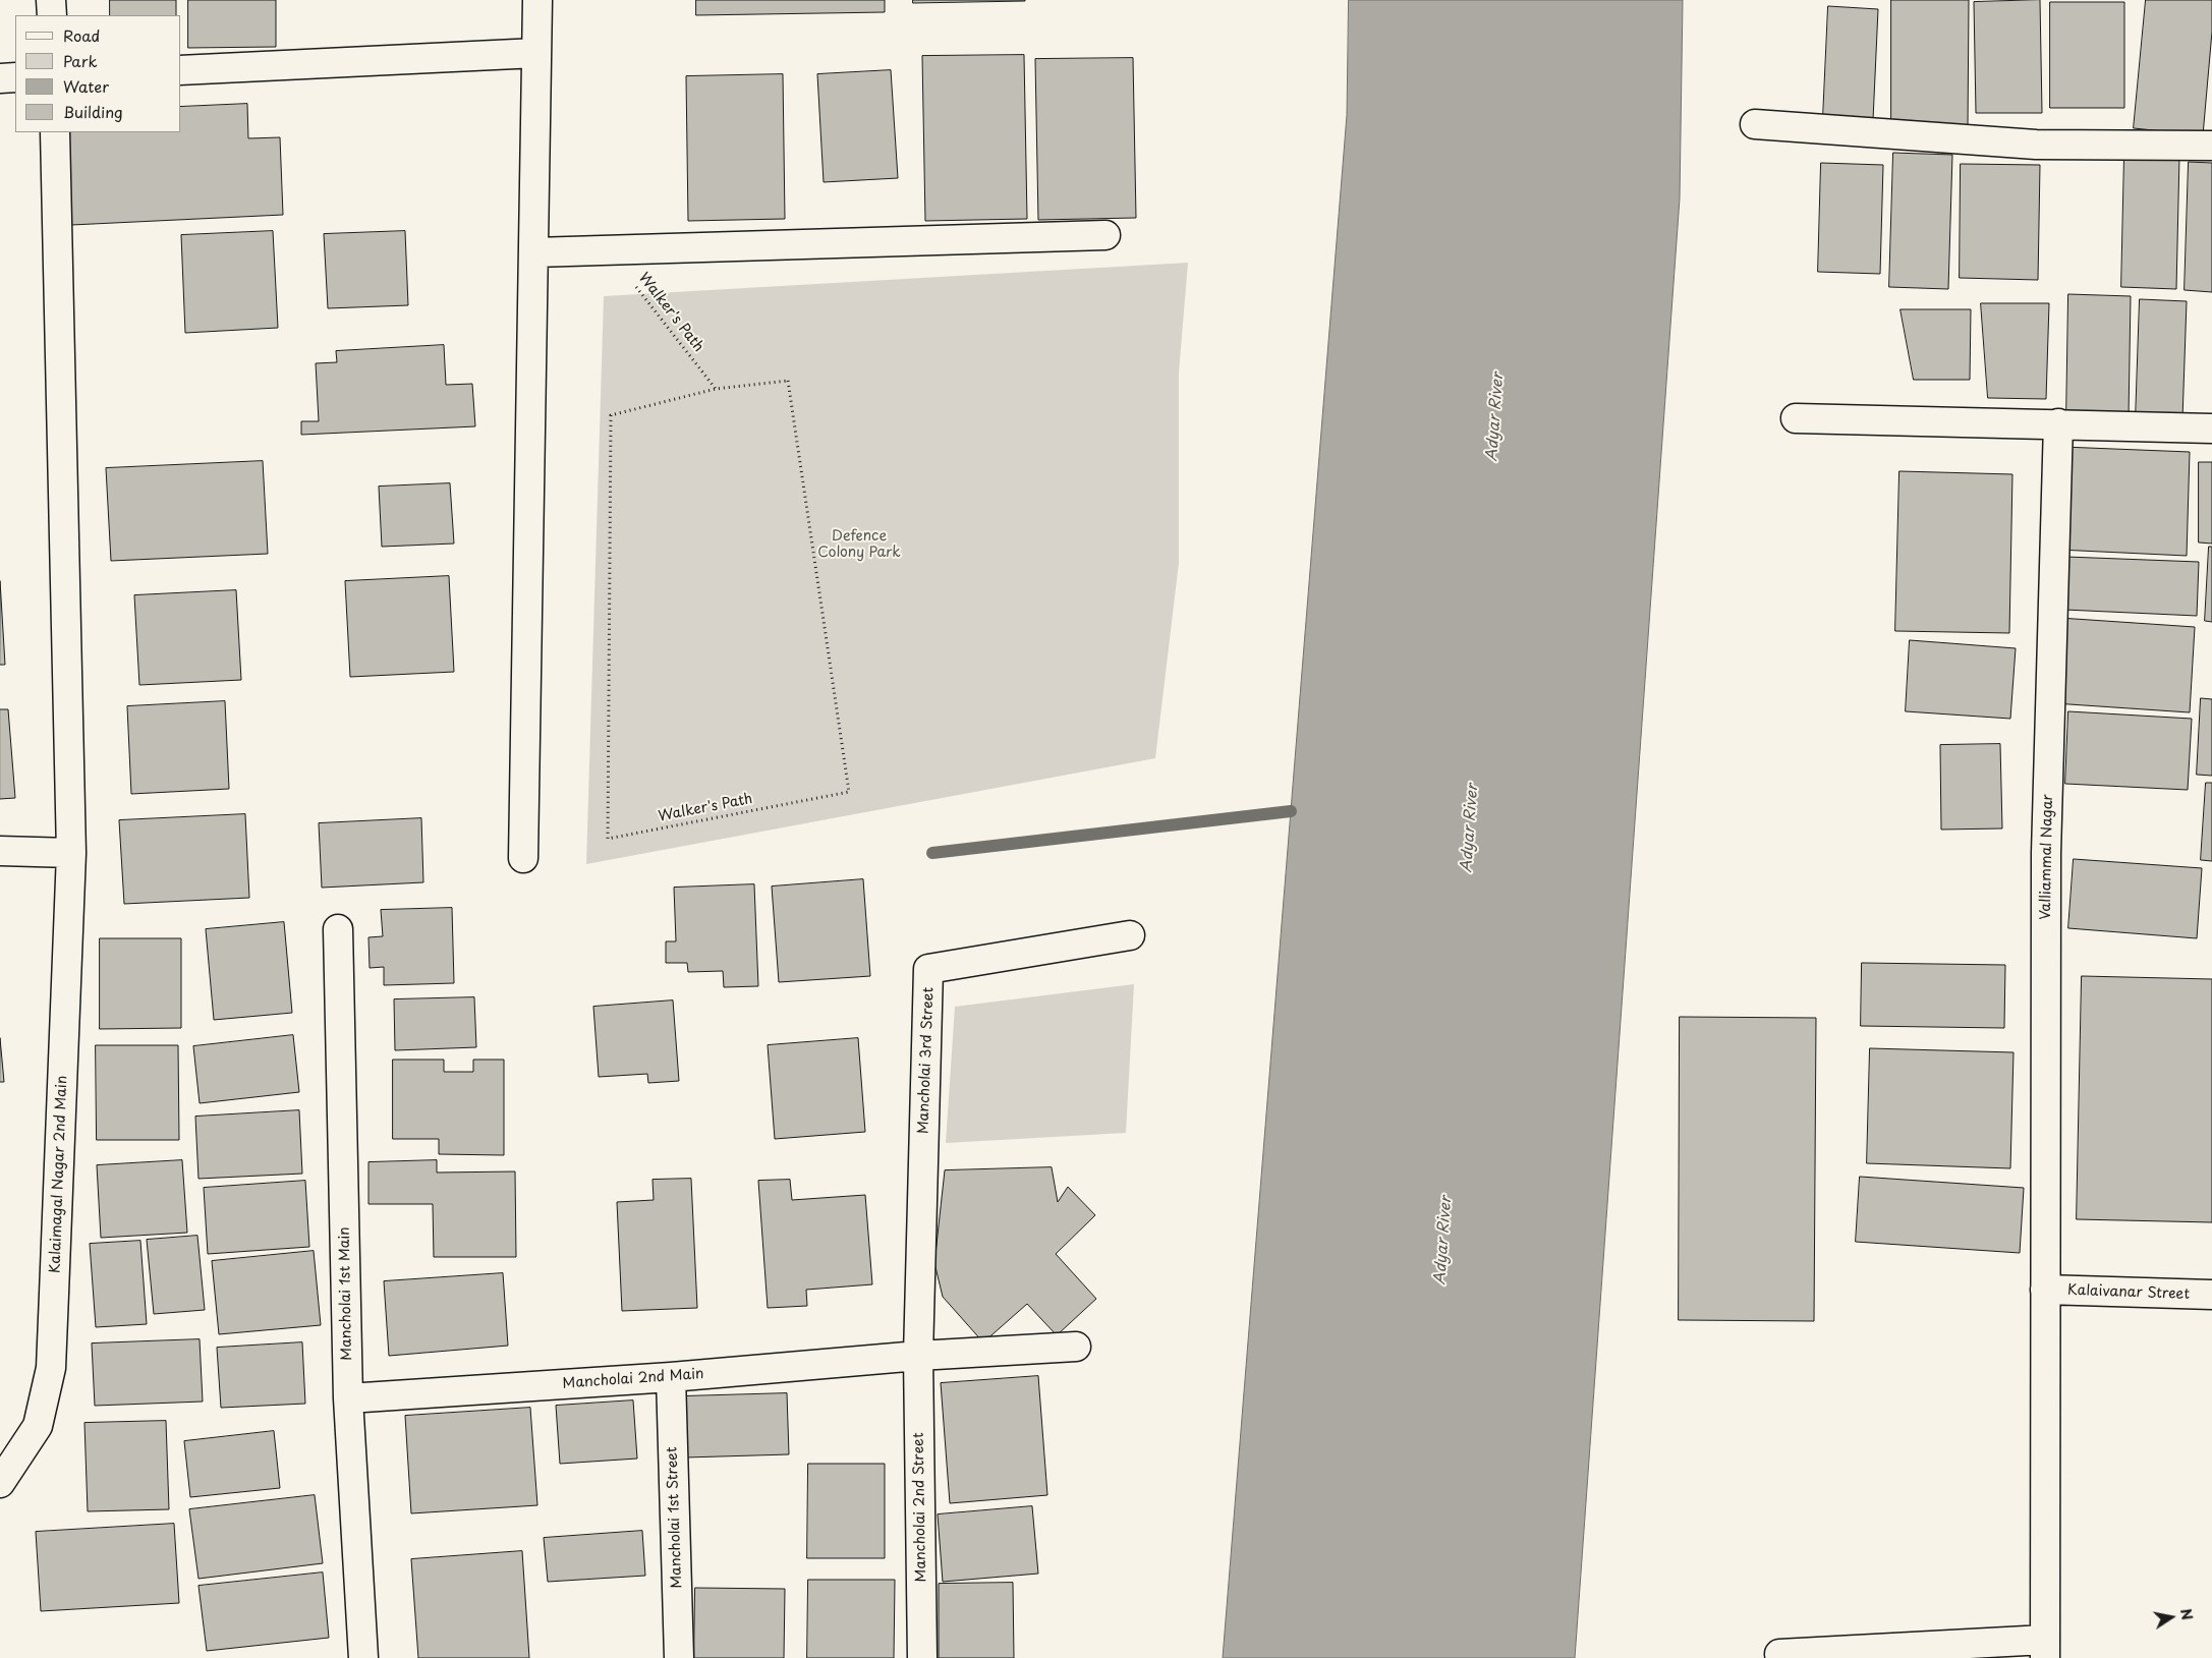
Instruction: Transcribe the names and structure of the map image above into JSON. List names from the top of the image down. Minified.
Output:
{"streets":{"street":["Valliammal Nagar","Mancholai 3rd Street","Kalaimagal Nagar 2nd Main","Kalaivanar Street","Mancholai 1st Main","Mancholai 2nd Main","Mancholai 2nd Street","Mancholai 1st Street"],"path":["Walker's Path"]},"crossings":[["Valliammal Nagar","Kalaivanar Street"],["Mancholai 3rd Street","Mancholai 2nd Main"],["Mancholai 3rd Street","Mancholai 2nd Street"],["Mancholai 1st Main","Mancholai 2nd Main"],["Mancholai 2nd Main","Mancholai 2nd Street"],["Mancholai 2nd Main","Mancholai 1st Street"]],"water":["Adyar River"],"parks":["Defence Colony Park"],"legend":["Road","Park","Water","Building"],"north":"right"}
